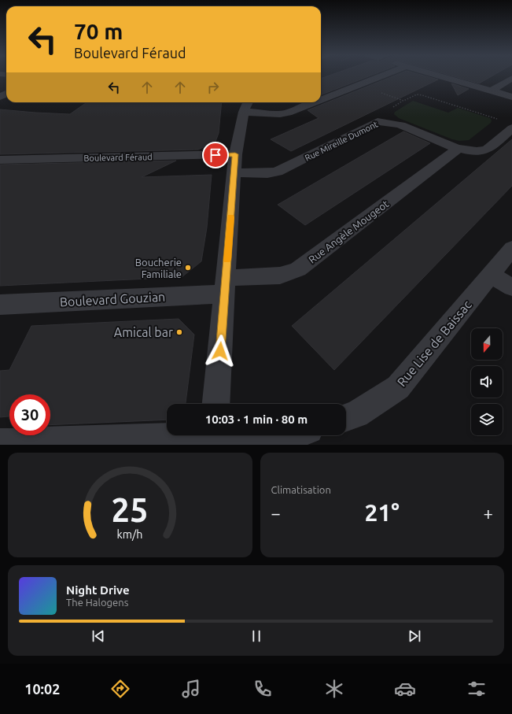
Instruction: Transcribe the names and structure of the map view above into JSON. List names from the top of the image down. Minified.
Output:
{"streets":{"street":["Rue Mireille Dumont","Boulevard Féraud","Rue Angèle Mougeot","Boulevard Gouzian","Rue Lise de Baissac"]},"crossings":[["Rue Mireille Dumont","Boulevard Féraud"],["Rue Mireille Dumont","Rue Angèle Mougeot"],["Rue Angèle Mougeot","Boulevard Gouzian"]],"places":["Boucherie Familiale","Amical bar"],"north":"bottom","page":{"turn":["70 m","Boulevard Féraud"],"limit":"30","trip":"10:03 · 1 min · 80 m","tile":"Climatisation","heat":["−","21°","+"],"song":["Night Drive","The Halogens"],"tabs":"10:02","gauge":["25","km/h"]}}
